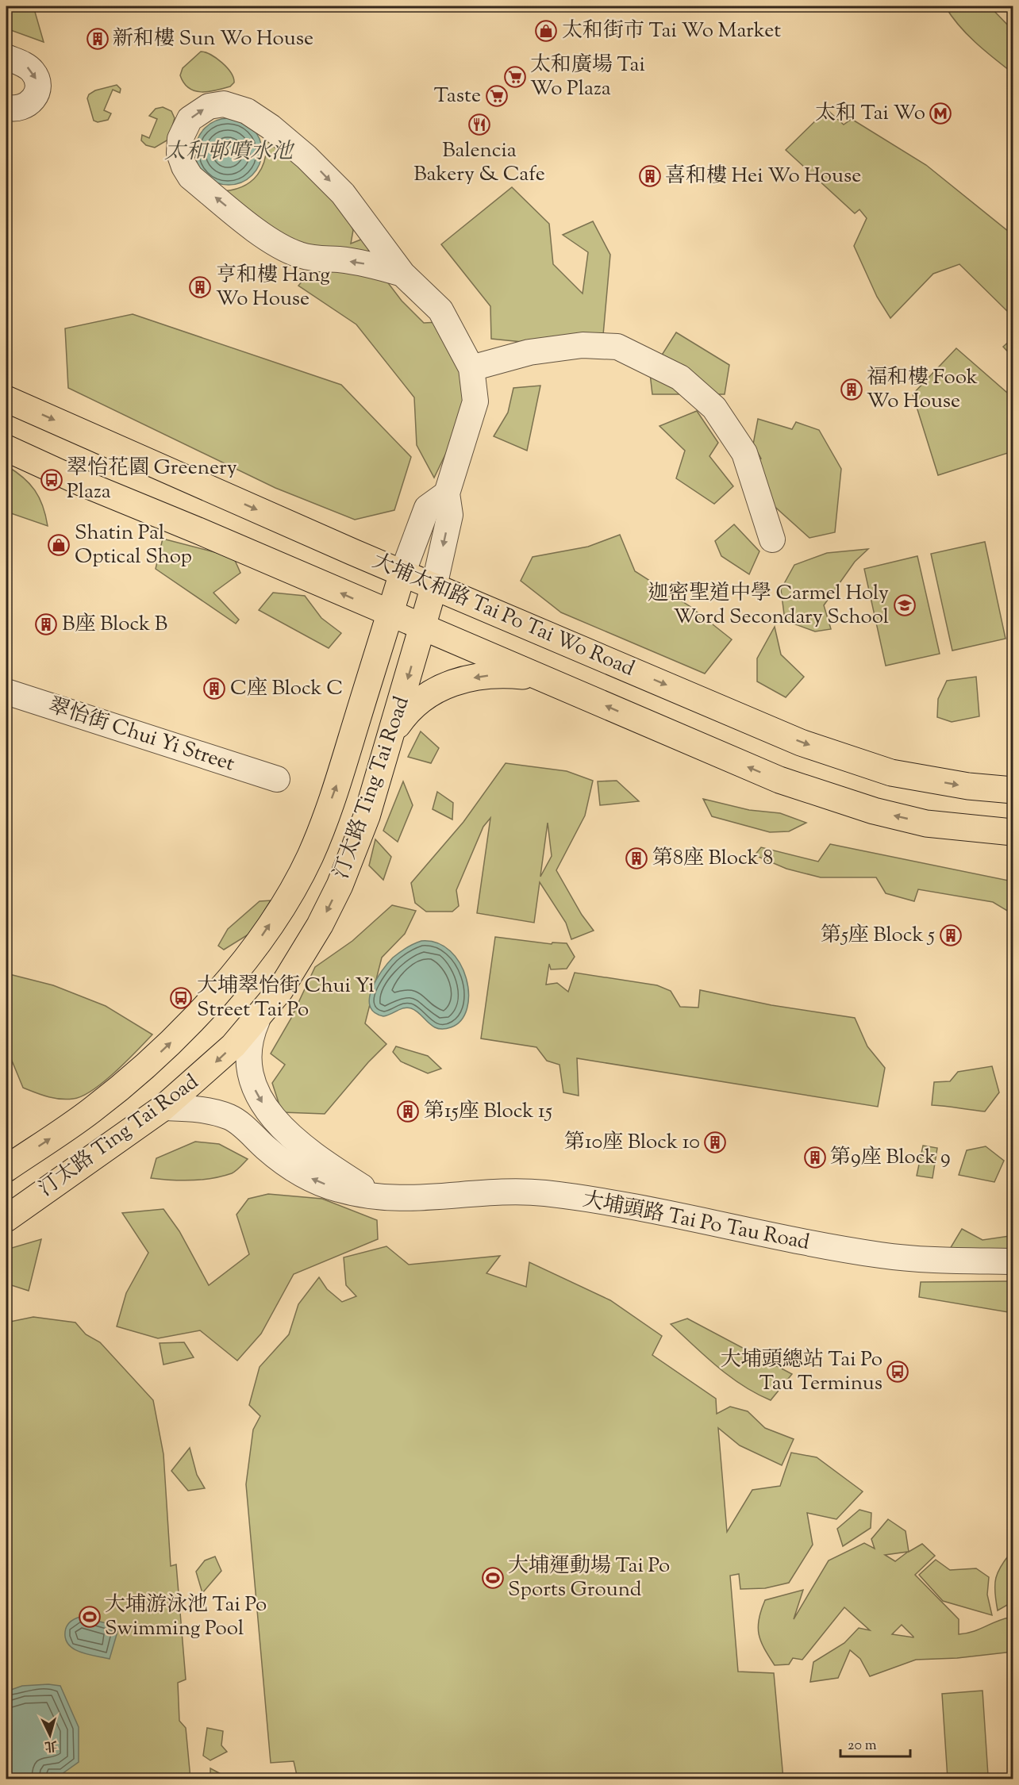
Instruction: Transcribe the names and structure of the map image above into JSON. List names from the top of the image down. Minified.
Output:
{"streets":{"main road":["大埔太和路 Tai Po Tai Wo Road","汀太路 Ting Tai Road"],"street":["翠怡街 Chui Yi Street","大埔頭路 Tai Po Tau Road"]},"crossings":[["大埔太和路 Tai Po Tai Wo Road","汀太路 Ting Tai Road"],["汀太路 Ting Tai Road","大埔頭路 Tai Po Tau Road"]],"water":["太和邨噴水池"],"places":{"shop":["太和街市 Tai Wo Market","Shatin Pal Optical Shop"],"building":["新和樓 Sun Wo House","喜和樓 Hei Wo House","亨和樓 Hang Wo House","福和樓 Fook Wo House","B座 Block B","C座 Block C","第8座 Block 8","第5座 Block 5","第15座 Block 15","第10座 Block 10","第9座 Block 9"],"supermarket":["太和廣場 Tai Wo Plaza","Taste"],"metro station":["太和 Tai Wo"],"restaurant":["Balencia Bakery & Cafe"],"bus stop":["翠怡花園 Greenery Plaza","大埔翠怡街 Chui Yi Street Tai Po","大埔頭總站 Tai Po Tau Terminus"],"school or university":["迦密聖道中學 Carmel Holy Word Secondary School"],"sports":["大埔運動場 Tai Po Sports Ground","大埔游泳池 Tai Po Swimming Pool"]},"scale_bar":"20 m","north":"bottom"}
